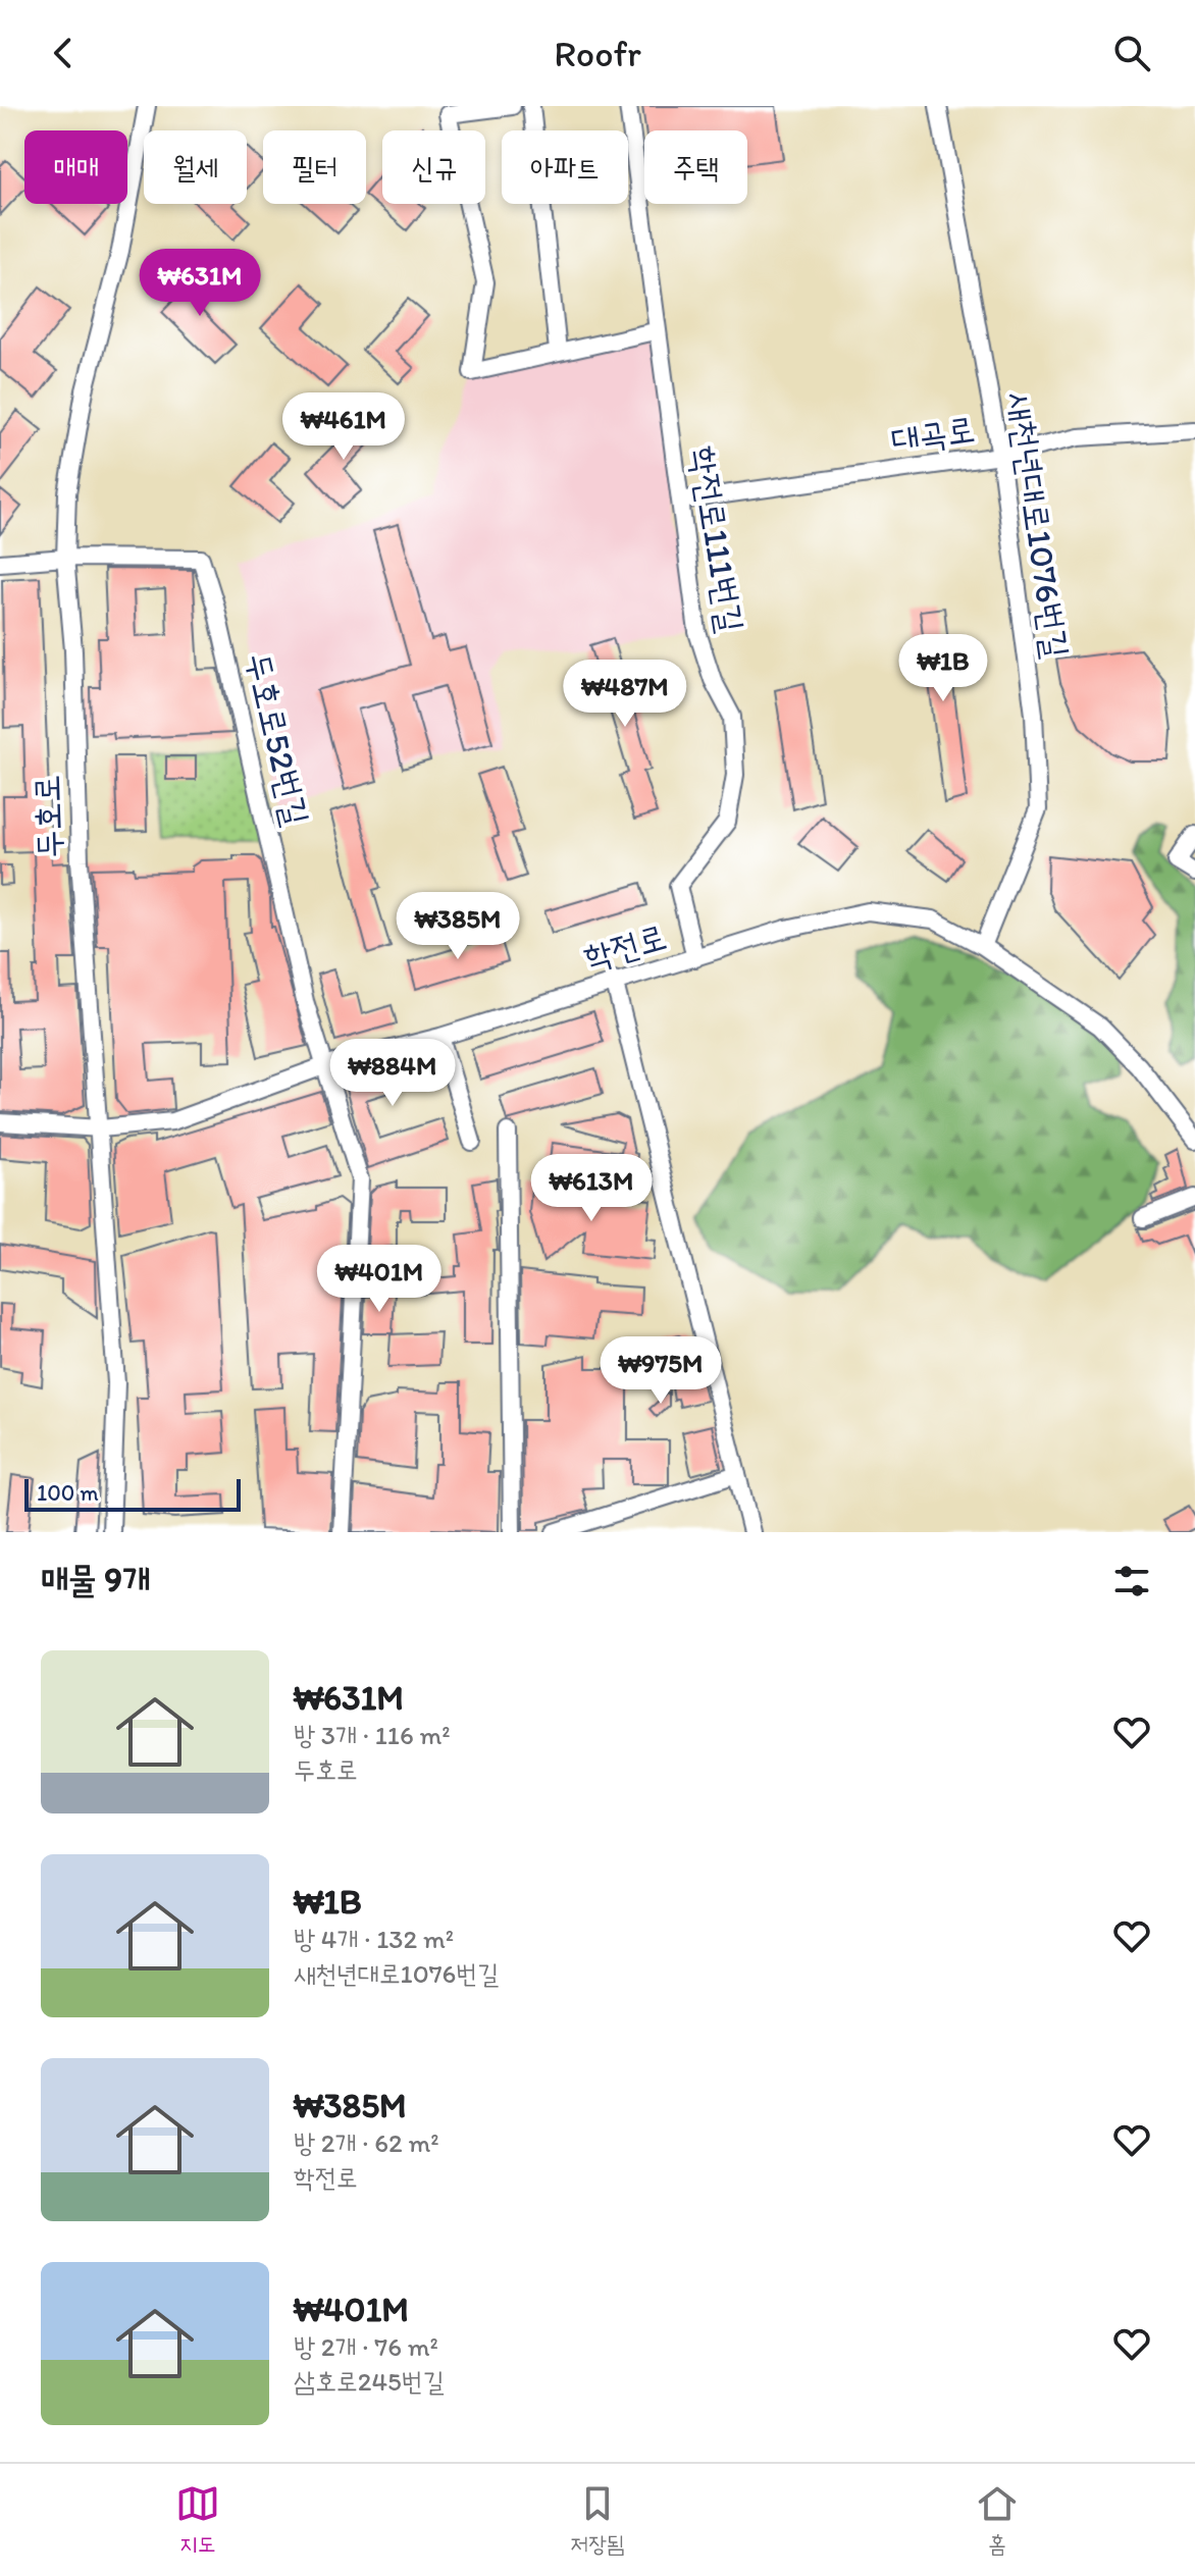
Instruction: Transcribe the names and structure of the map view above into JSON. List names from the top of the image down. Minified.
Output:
{"streets":{"street":["대곡로","새천년대로1076번길","학전로111번길","두호로52번길","두호로","학전로"]},"crossings":[["대곡로","새천년대로1076번길"],["대곡로","학전로111번길"],["새천년대로1076번길","학전로"],["학전로111번길","학전로"],["두호로52번길","두호로"],["두호로52번길","학전로"],["두호로","학전로"]],"scale_bar":"100 m","page":{"header":"Roofr","chip":["매매","월세","필터","신규","아파트","주택"],"price":["₩631M","₩461M","₩1B","₩487M","₩385M","₩884M","₩613M","₩401M","₩975M"],"scale":"100 m","heading":"매물 9개","list":[{"name":"₩631M","note":"방 3개 · 116 m² · 두호로"},{"name":"₩1B","note":"방 4개 · 132 m² · 새천년대로1076번길"},{"name":"₩385M","note":"방 2개 · 62 m² · 학전로"},{"name":"₩401M","note":"방 2개 · 76 m² · 삼호로245번길"}],"tabs":["지도","저장됨","홈"]}}
